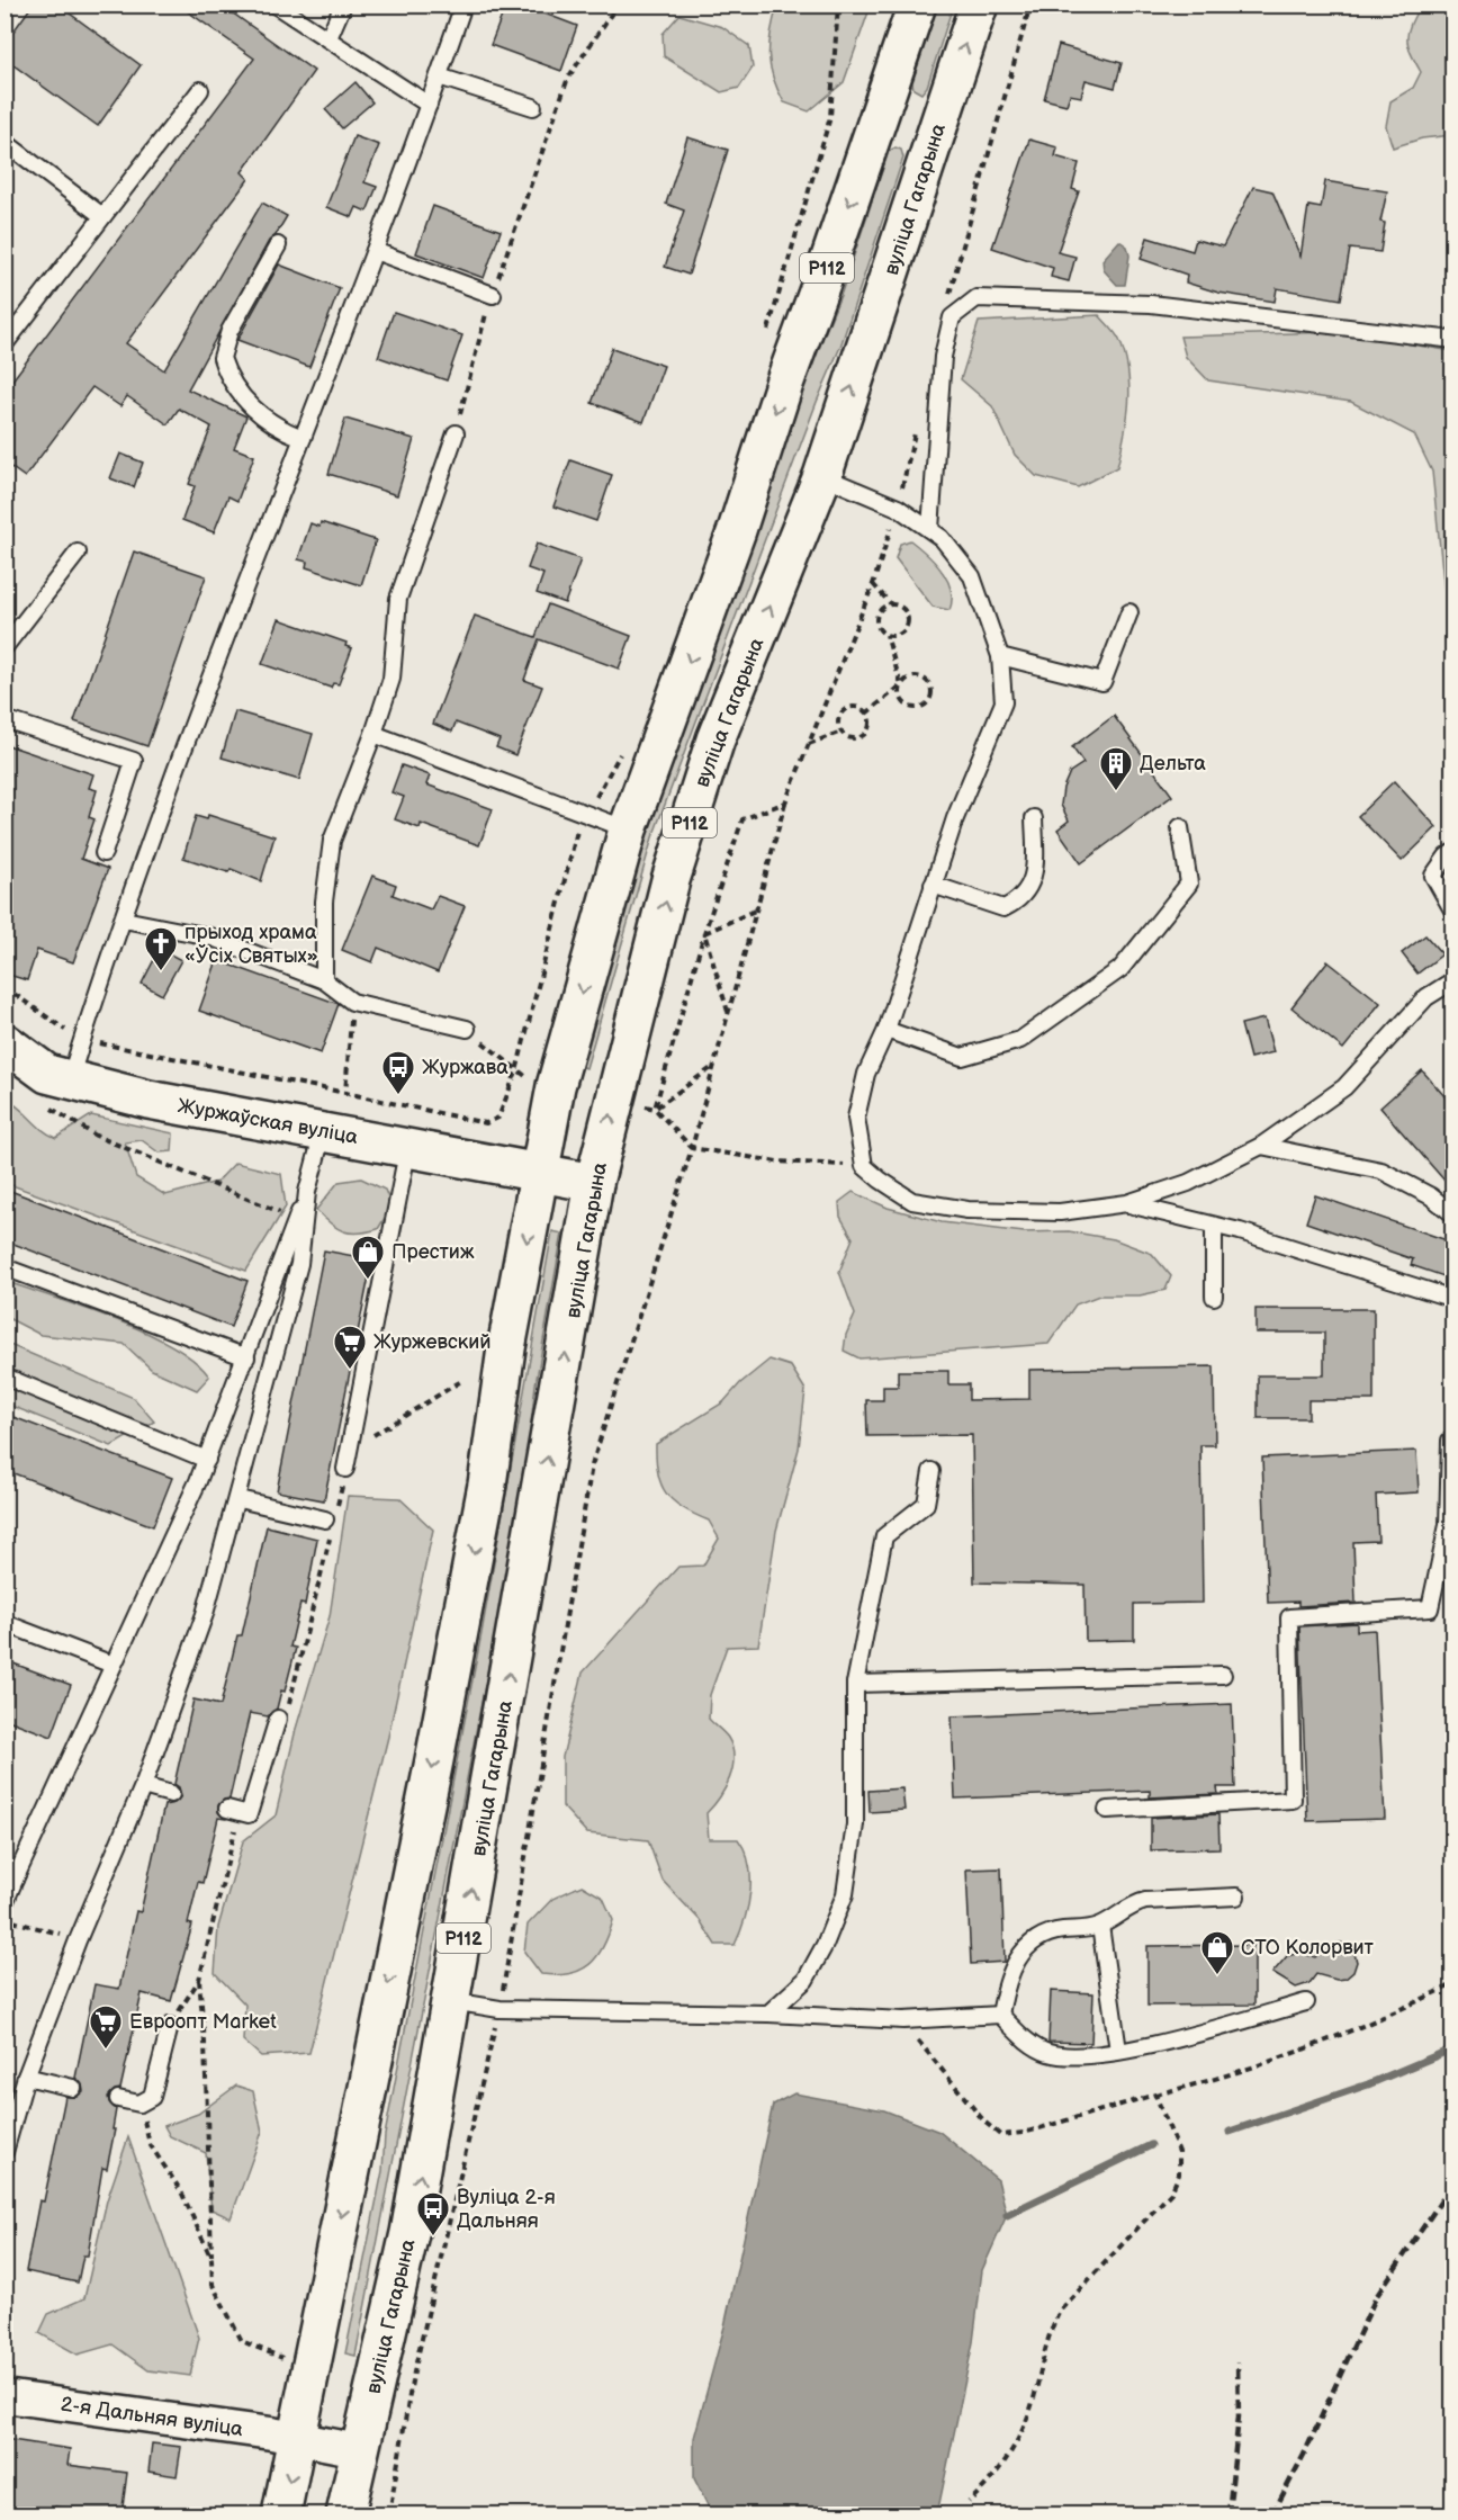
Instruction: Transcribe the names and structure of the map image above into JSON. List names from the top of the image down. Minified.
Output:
{"streets":{"main road":["вуліца Гагарына","Р112","Журжаўская вуліца"],"street":["2-я Дальняя вуліца"]},"crossings":[["вуліца Гагарына","Журжаўская вуліца"],["вуліца Гагарына","2-я Дальняя вуліца"],["Р112","Журжаўская вуліца"],["Р112","2-я Дальняя вуліца"]],"places":{"building":["Дельта"],"church":["прыход храма «Ўсіх Святых»"],"bus stop":["Журжава","Вуліца 2-я Дальняя"],"shop":["Престиж","СТО Колорвит"],"supermarket":["Журжевский","Евроопт Market"]}}
